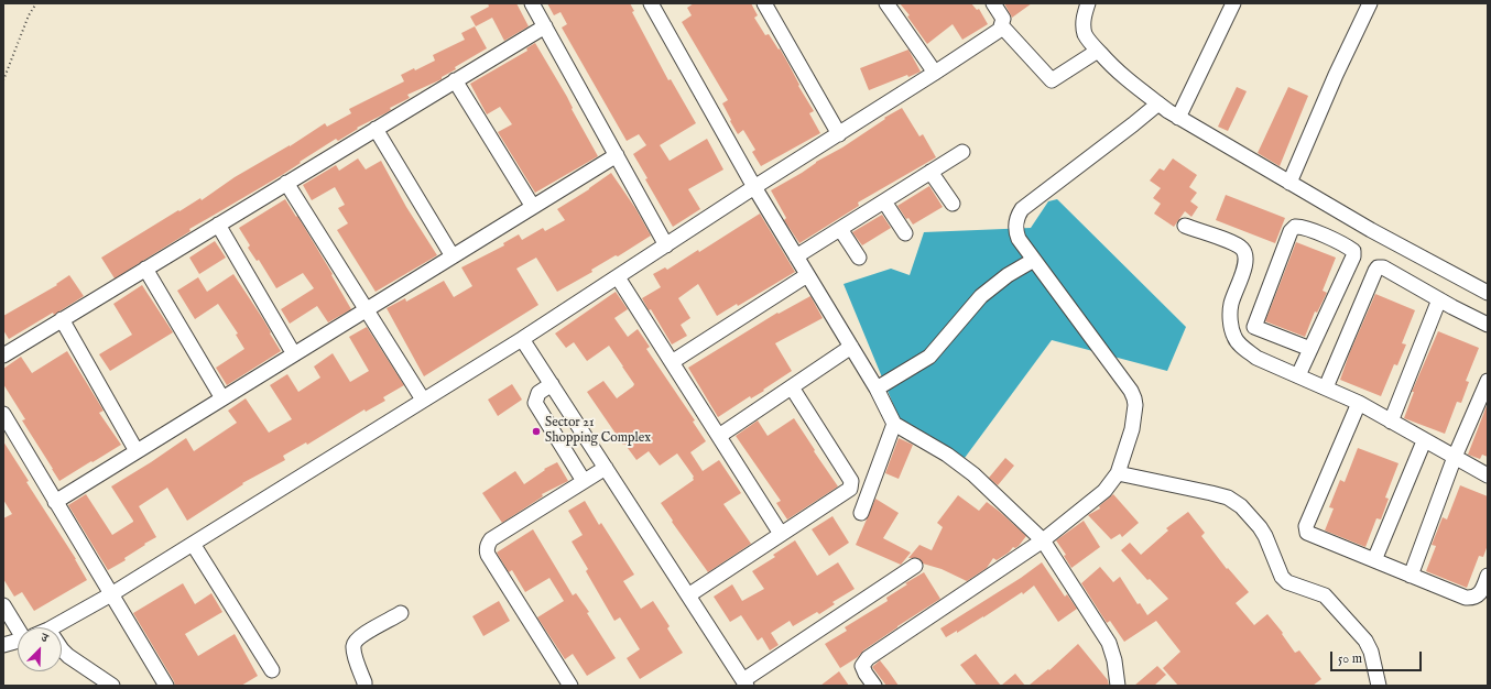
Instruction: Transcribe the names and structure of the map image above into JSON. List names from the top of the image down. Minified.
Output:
{"places":["Sector 21 Shopping Complex"],"scale_bar":"50 m","north":"top right"}
